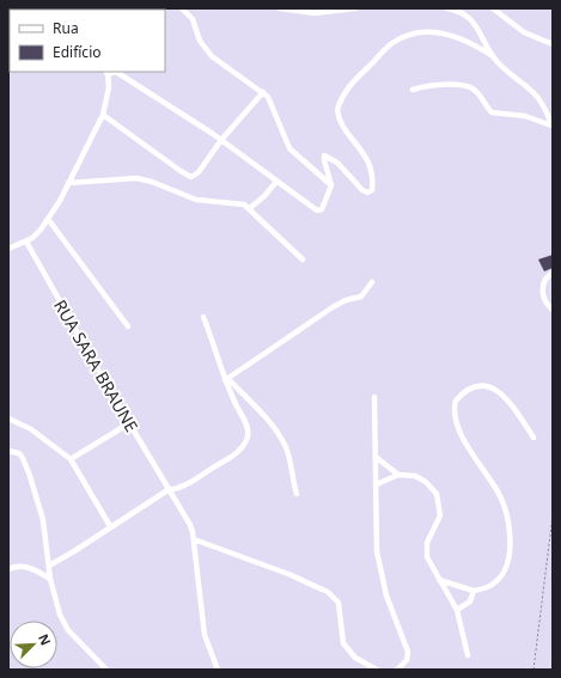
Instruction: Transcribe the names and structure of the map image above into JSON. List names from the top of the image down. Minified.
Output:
{"streets":{"street":["RUA SARA BRAUNE"]},"legend":["Rua","Edifício"],"north":"top right"}
